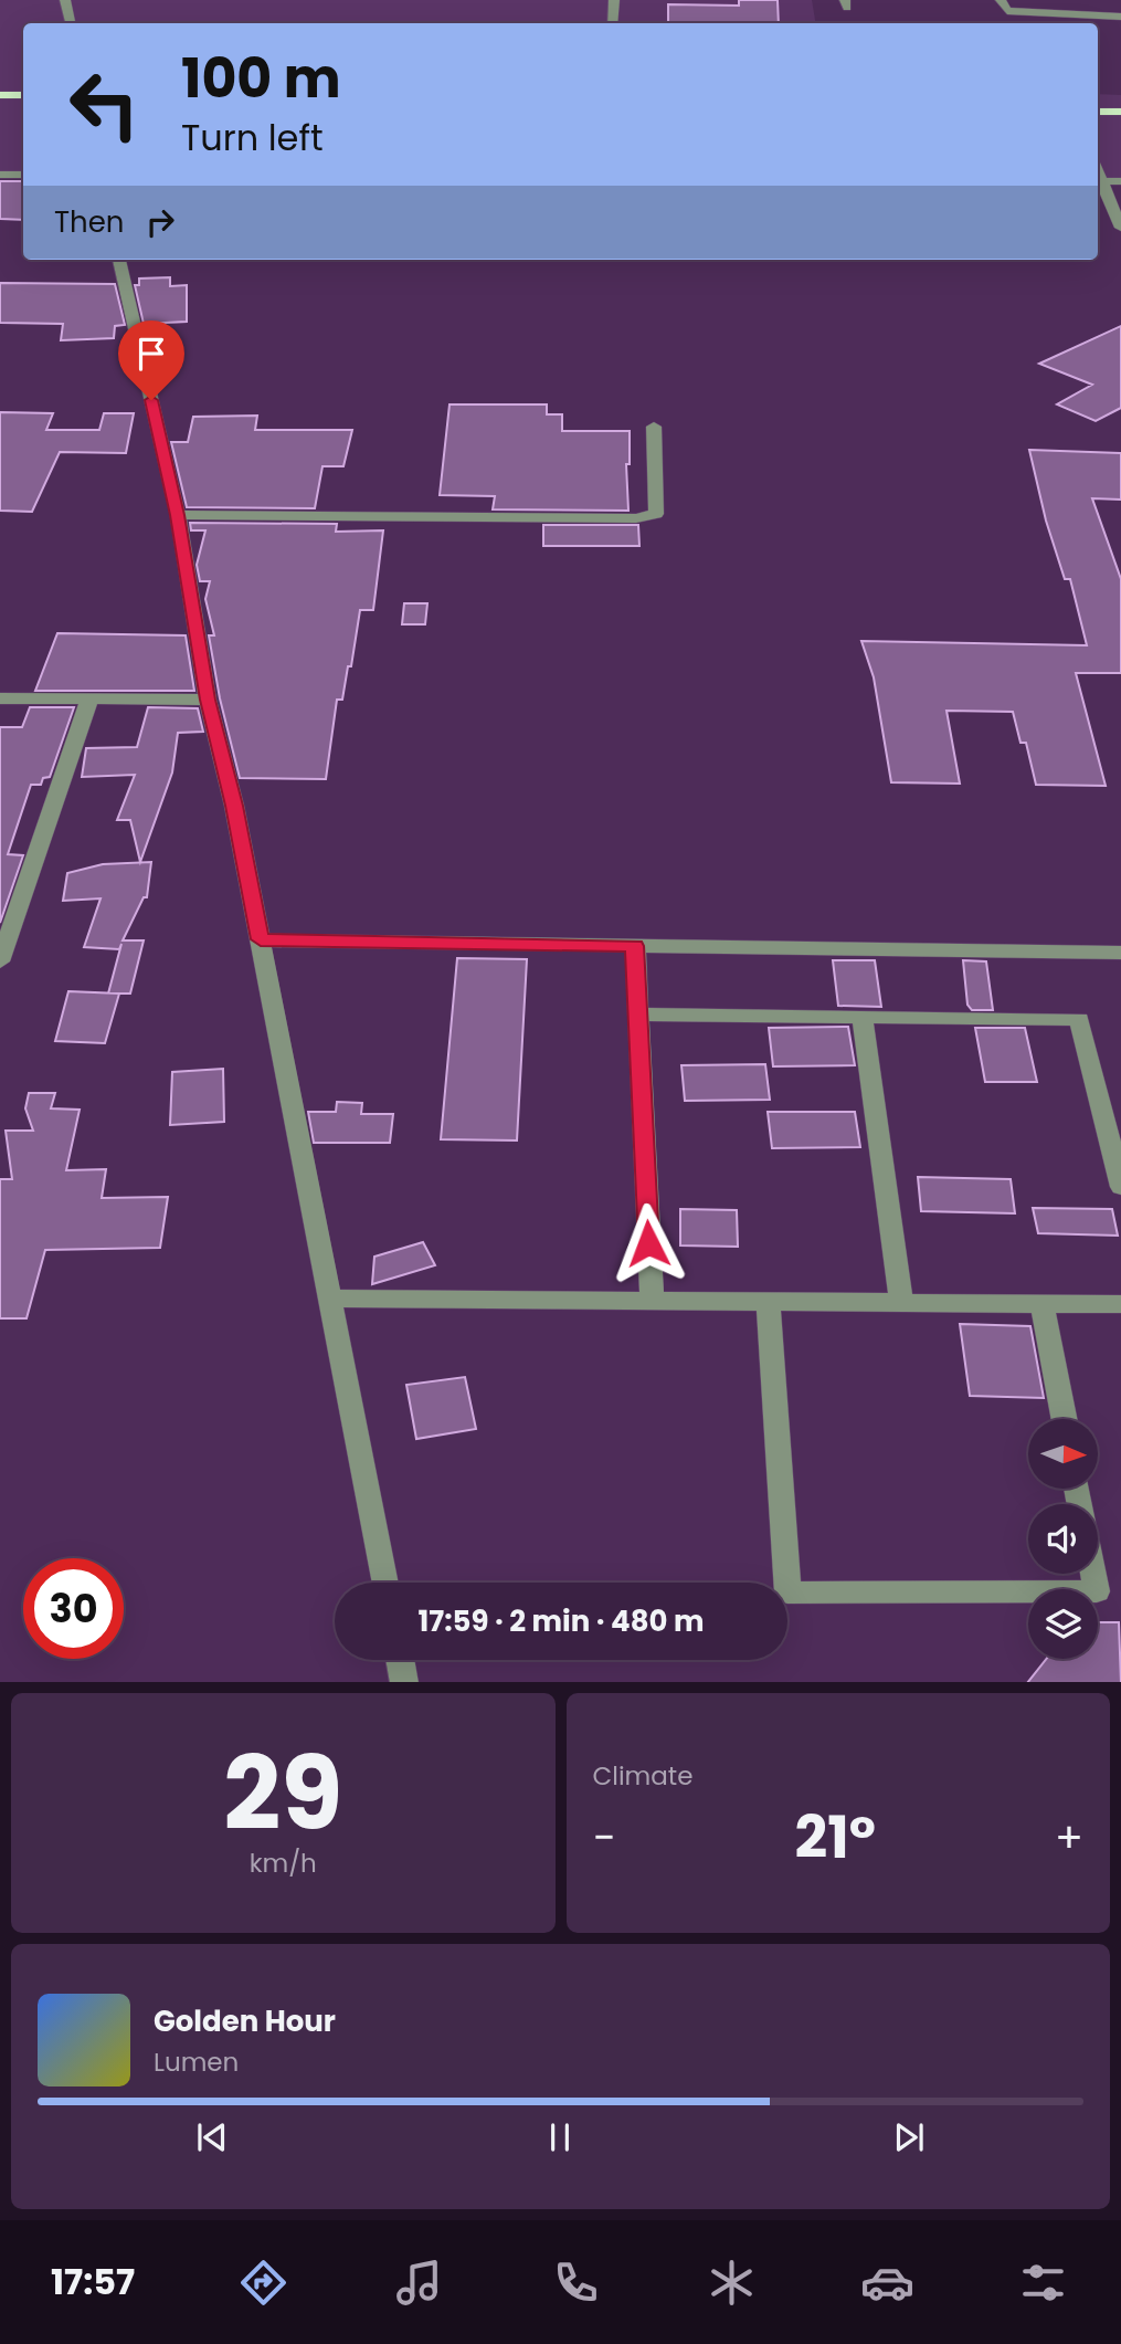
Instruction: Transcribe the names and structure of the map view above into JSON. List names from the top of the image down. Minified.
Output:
{"north":"right","page":{"turn":["100 m","Turn left"],"then":"Then","limit":"30","trip":"17:59 · 2 min · 480 m","tile":[["29","km/h"],"Climate"],"heat":["−","21°","+"],"song":["Golden Hour","Lumen"],"tabs":"17:57"}}
